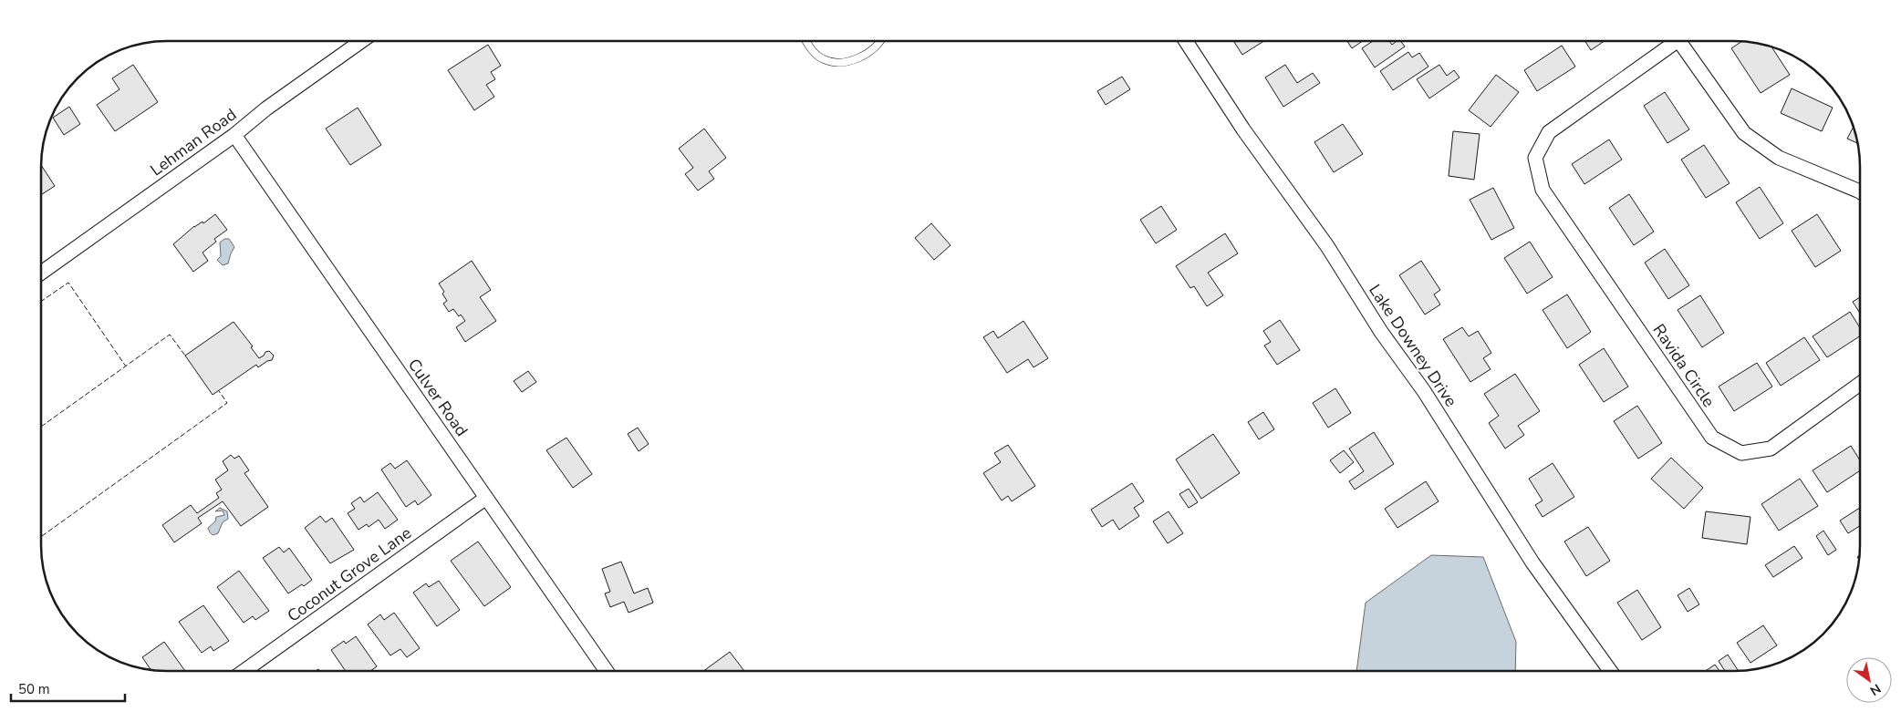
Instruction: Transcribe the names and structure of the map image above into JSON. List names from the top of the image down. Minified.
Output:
{"streets":{"street":["Lehman Road","Lake Downey Drive","Ravida Circle","Culver Road","Coconut Grove Lane"]},"crossings":[["Lehman Road","Culver Road"],["Culver Road","Coconut Grove Lane"]],"scale_bar":"50 m","north":"bottom right"}
